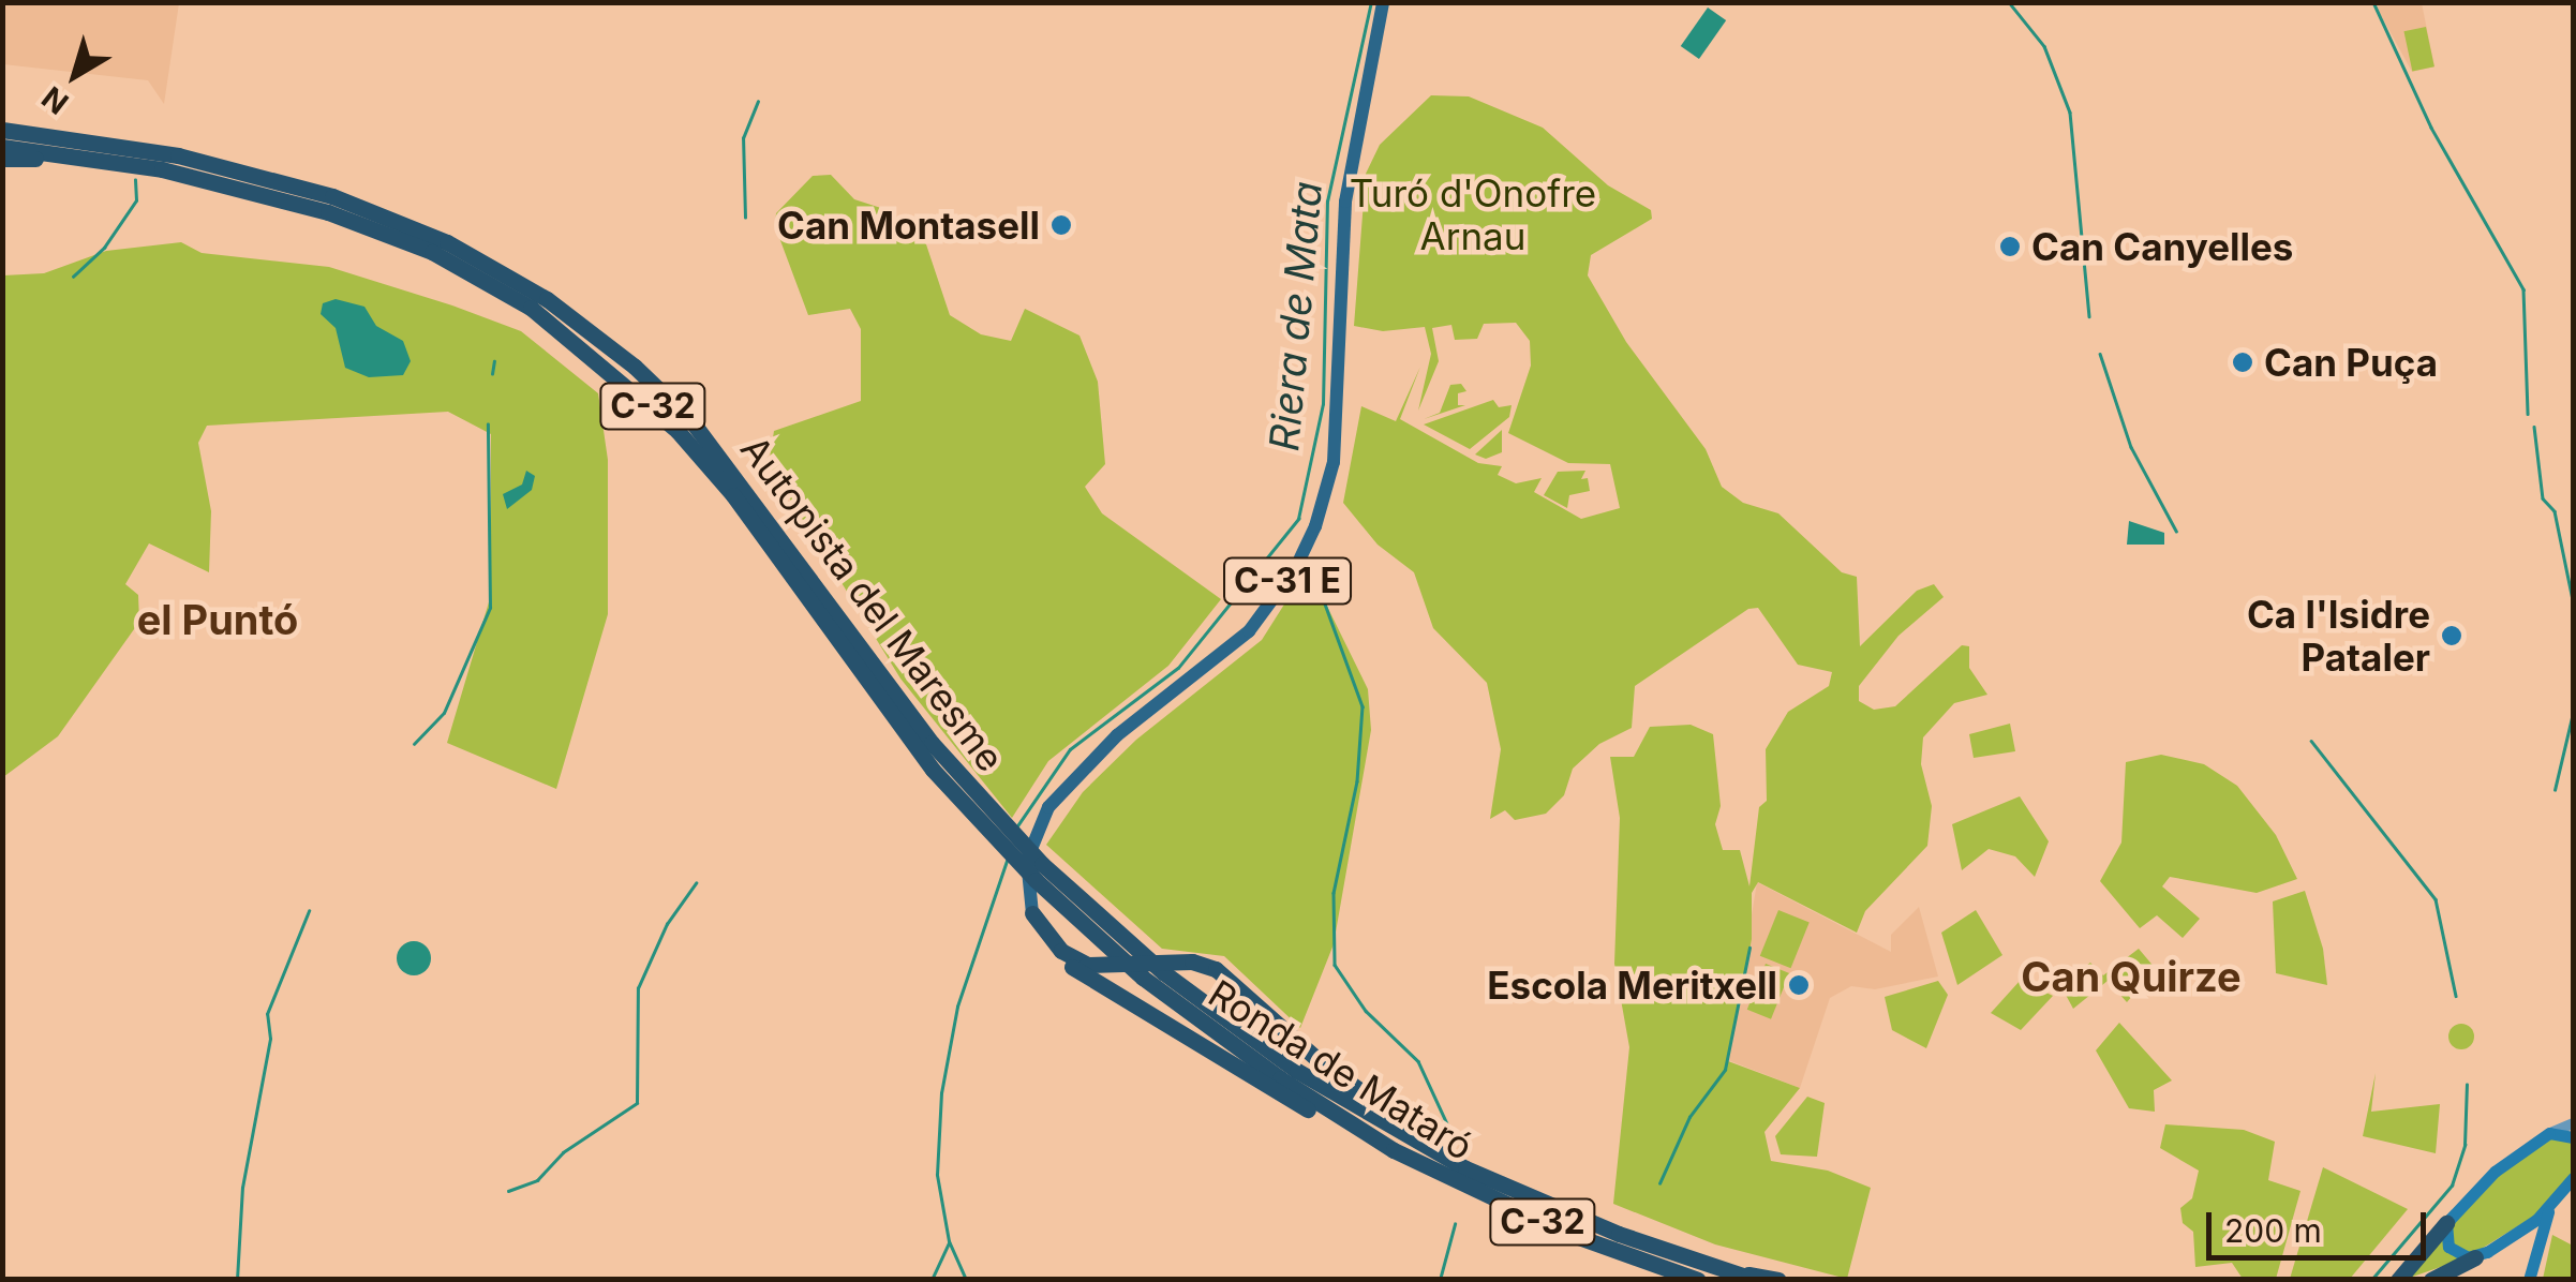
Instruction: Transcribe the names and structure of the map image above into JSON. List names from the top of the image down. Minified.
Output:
{"streets":{"highway":["C-32","C-31 E","Autopista del Maresme","Ronda de Mataró"]},"crossings":[["C-32","Autopista del Maresme"],["C-31 E","Ronda de Mataró"],["Autopista del Maresme","Ronda de Mataró"]],"districts":["el Puntó","Can Quirze"],"water":["Riera de Mata"],"parks":["Turó d'Onofre Arnau"],"places":["Can Montasell","Can Canyelles","Can Puça","Ca l'Isidre Pataler","Escola Meritxell"],"scale_bar":"200 m","north":"bottom left"}
